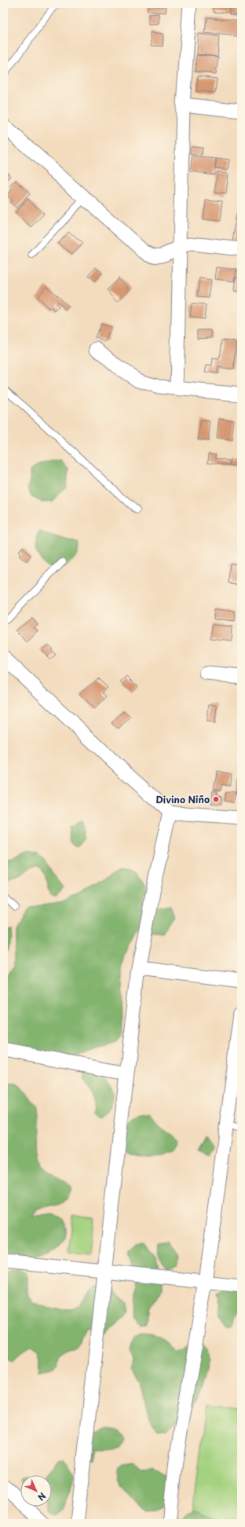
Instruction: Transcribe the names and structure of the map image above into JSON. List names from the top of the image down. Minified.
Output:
{"places":["Divino Niño"],"north":"bottom right"}
